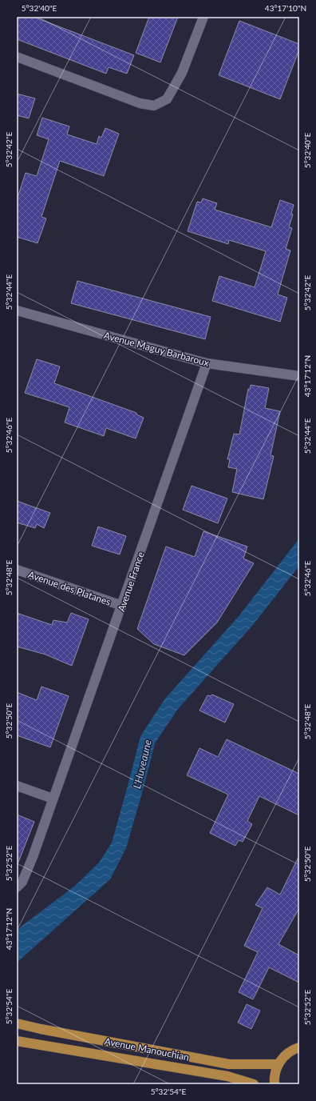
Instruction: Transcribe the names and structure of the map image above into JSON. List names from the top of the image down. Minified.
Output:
{"streets":{"main road":["Avenue Manouchian"],"street":["Avenue Maguy Barbaroux","Avenue France","Avenue des Platanes"]},"crossings":[["Avenue Maguy Barbaroux","Avenue France"],["Avenue France","Avenue des Platanes"]],"water":["L'Huveaune"],"coordinates":["5°32'40\"E","43°17'10\"N","5°32'42\"E","5°32'44\"E","43°17'12\"N","5°32'46\"E","5°32'48\"E","5°32'50\"E","5°32'52\"E","5°32'54\"E"]}
